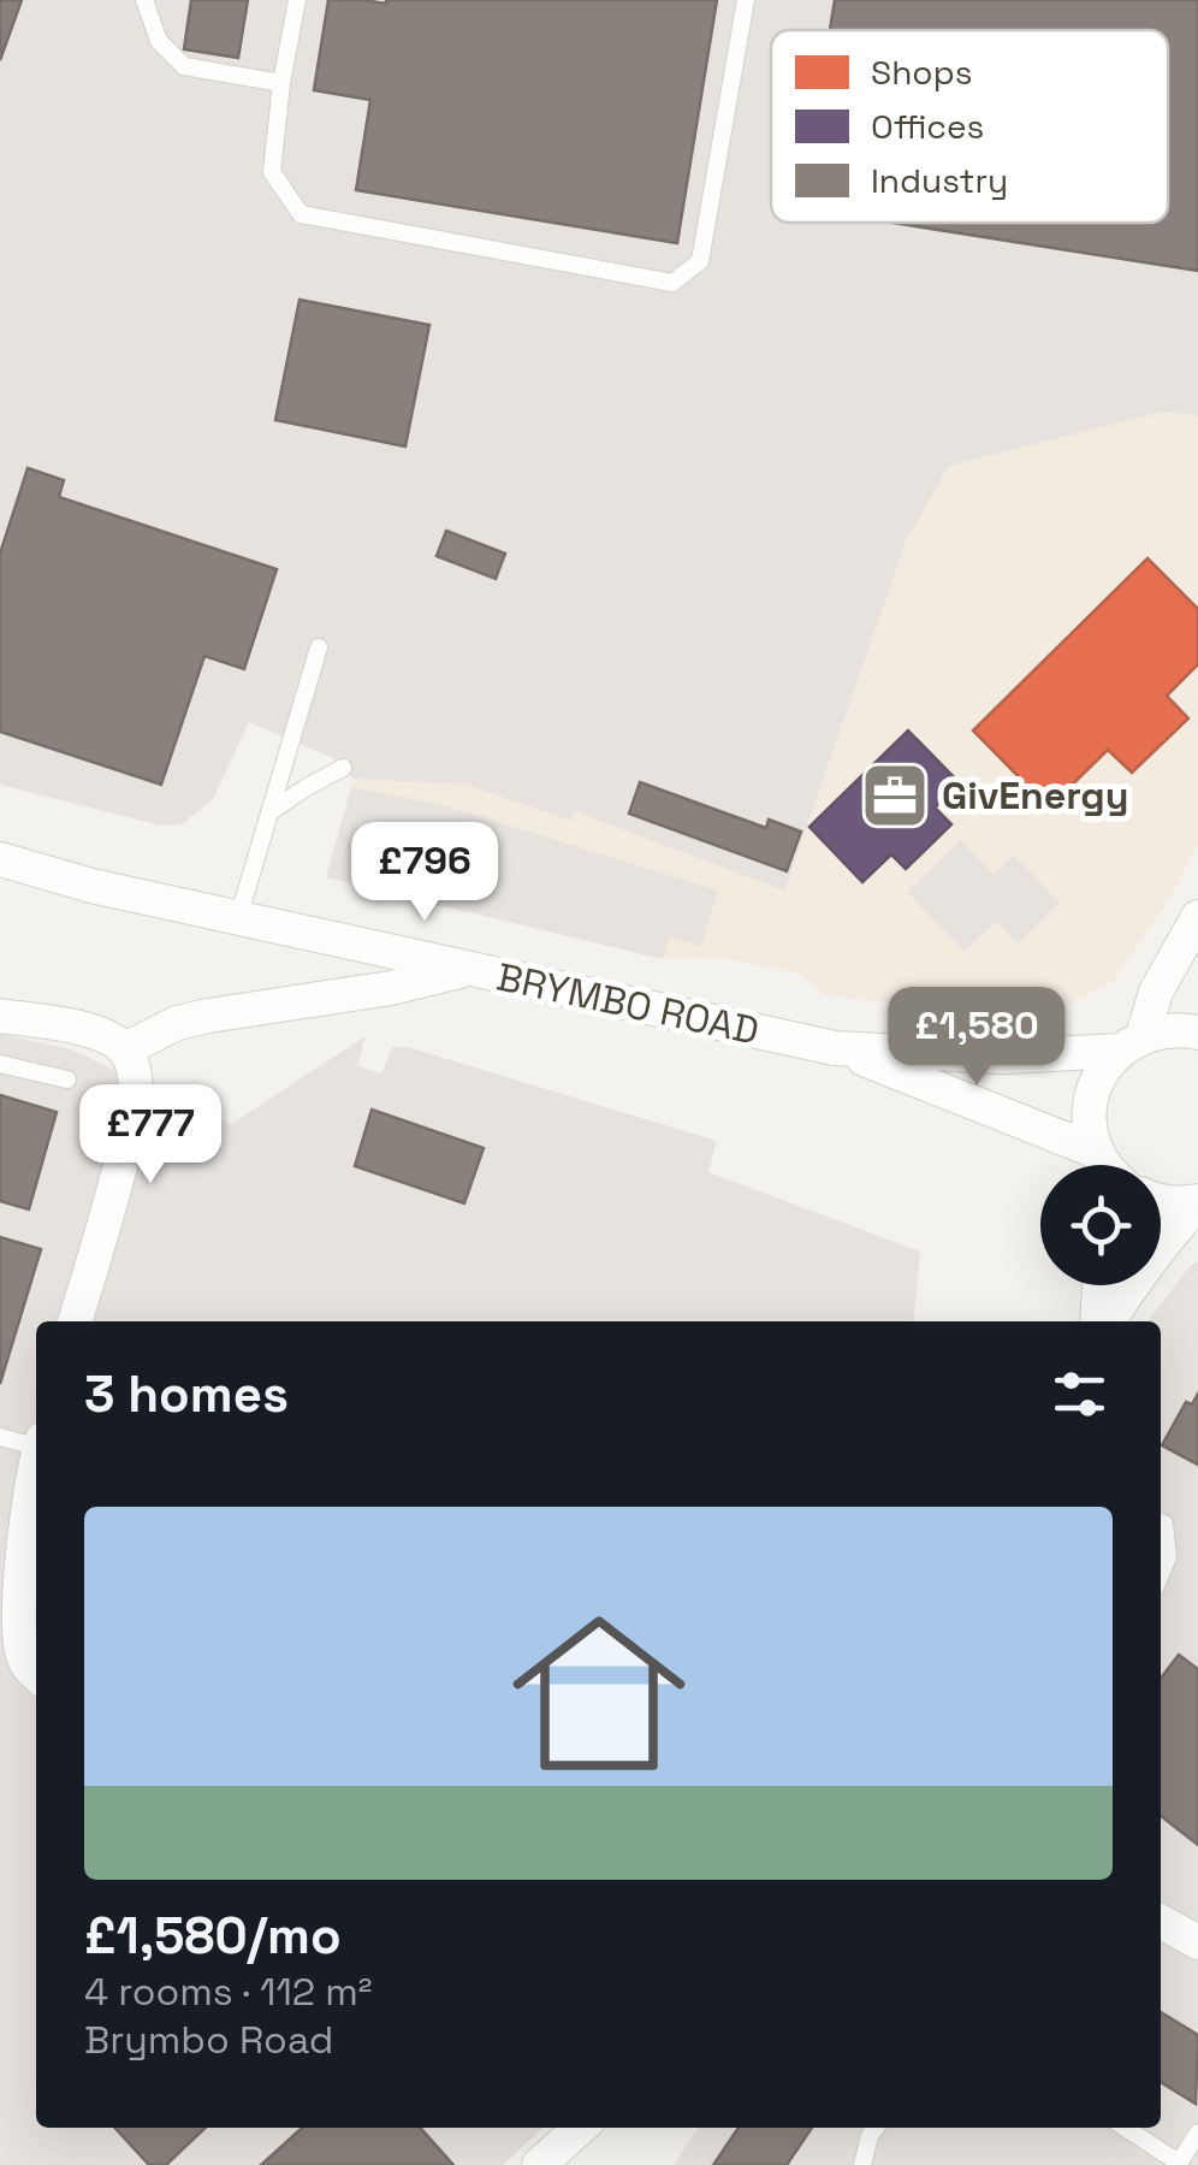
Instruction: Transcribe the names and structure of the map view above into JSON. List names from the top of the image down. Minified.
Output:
{"streets":{"street":["BRYMBO ROAD"]},"places":{"office":["GivEnergy"]},"legend":["Shops","Offices","Industry"],"page":{"price":["£796","£1,580","£777"],"heading":"3 homes","list":[{"name":"£1,580/mo","note":"4 rooms · 112 m² · Brymbo Road"}]}}
